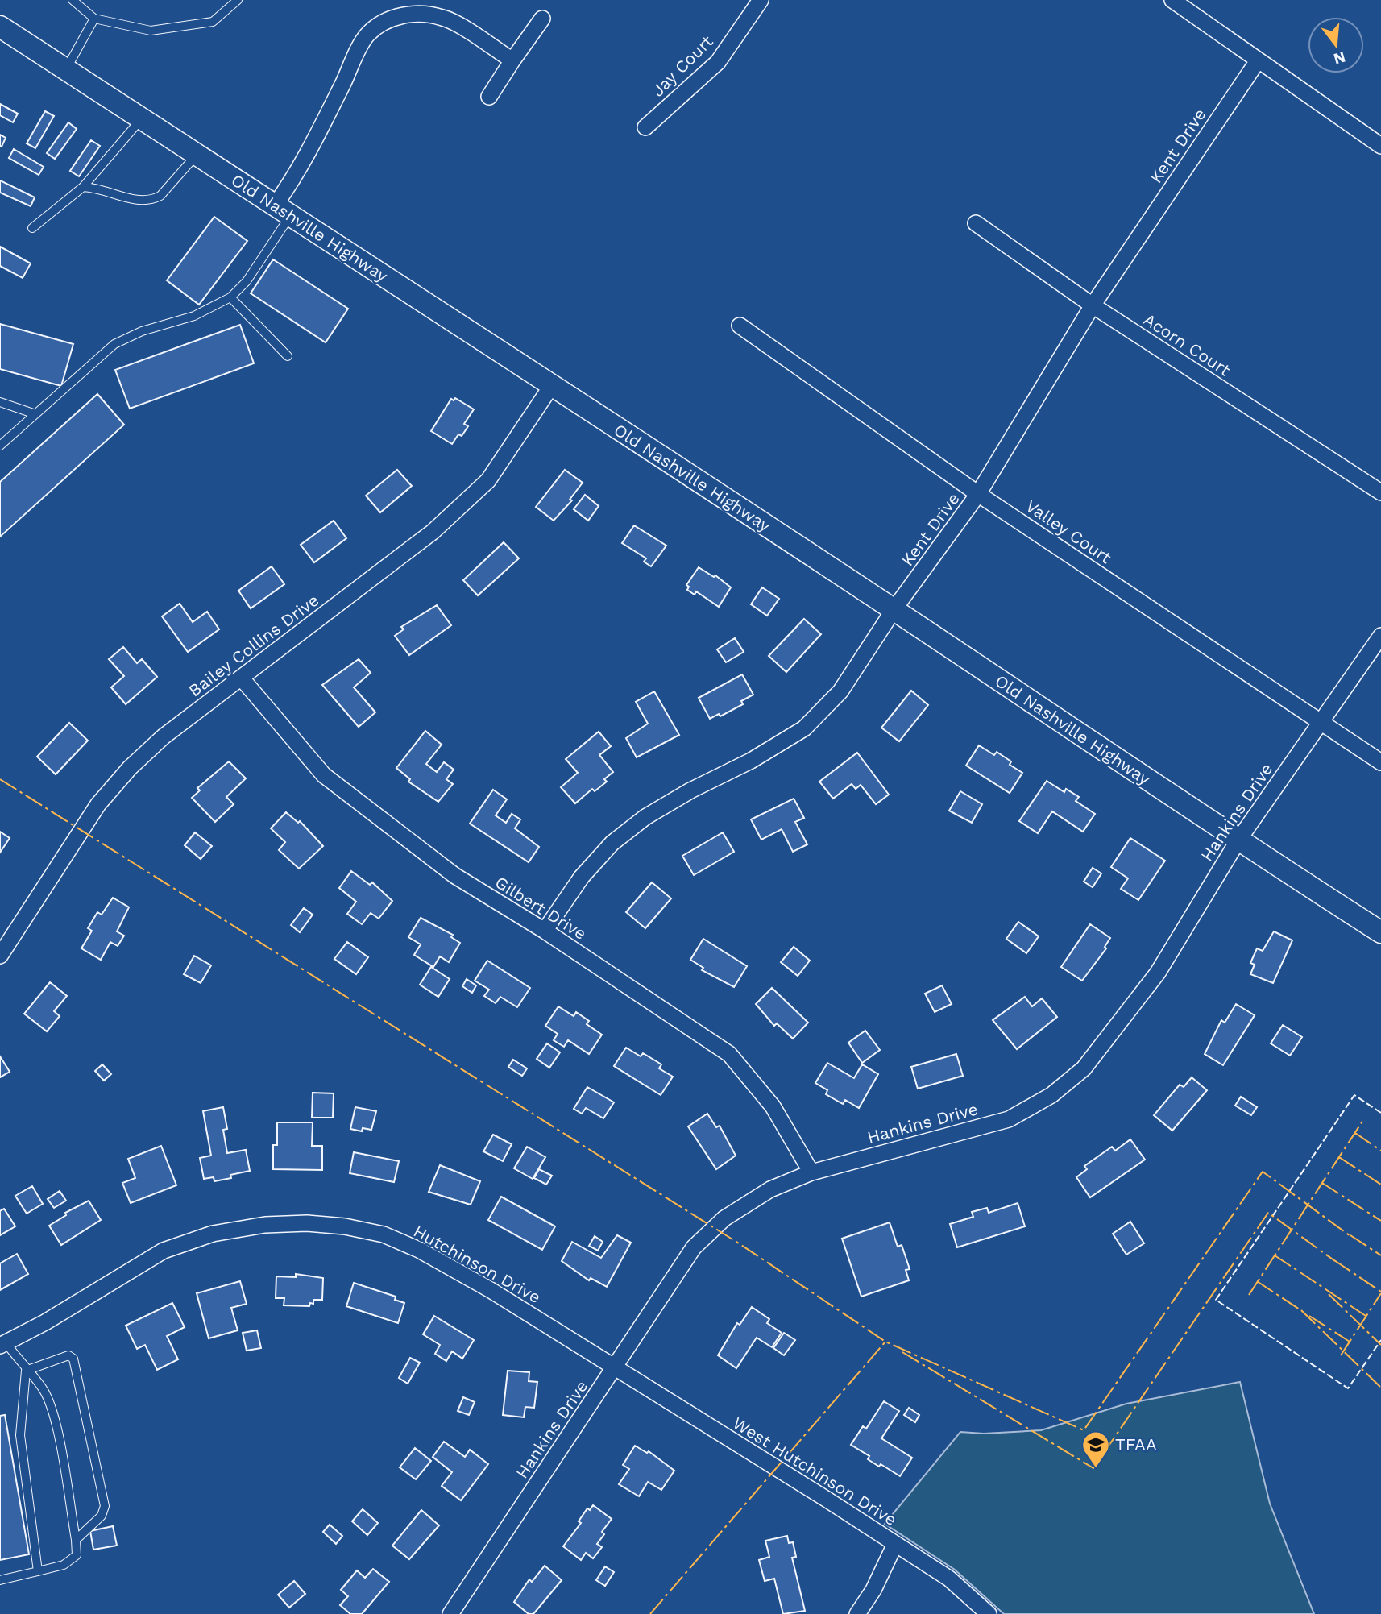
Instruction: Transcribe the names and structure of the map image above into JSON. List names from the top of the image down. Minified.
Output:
{"streets":{"main road":["Old Nashville Highway"],"street":["Jay Court","Kent Drive","Acorn Court","Valley Court","Bailey Collins Drive","Hankins Drive","Gilbert Drive","Hutchinson Drive","West Hutchinson Drive"]},"crossings":[["Kent Drive","Old Nashville Highway"],["Kent Drive","Acorn Court"],["Kent Drive","Valley Court"],["Kent Drive","Gilbert Drive"],["Old Nashville Highway","Bailey Collins Drive"],["Old Nashville Highway","Hankins Drive"],["Valley Court","Hankins Drive"],["Bailey Collins Drive","Gilbert Drive"],["Hankins Drive","Gilbert Drive"],["Hankins Drive","Hutchinson Drive"],["Hankins Drive","West Hutchinson Drive"],["Hutchinson Drive","West Hutchinson Drive"]],"places":{"school or university":["TFAA"]},"north":"bottom"}
